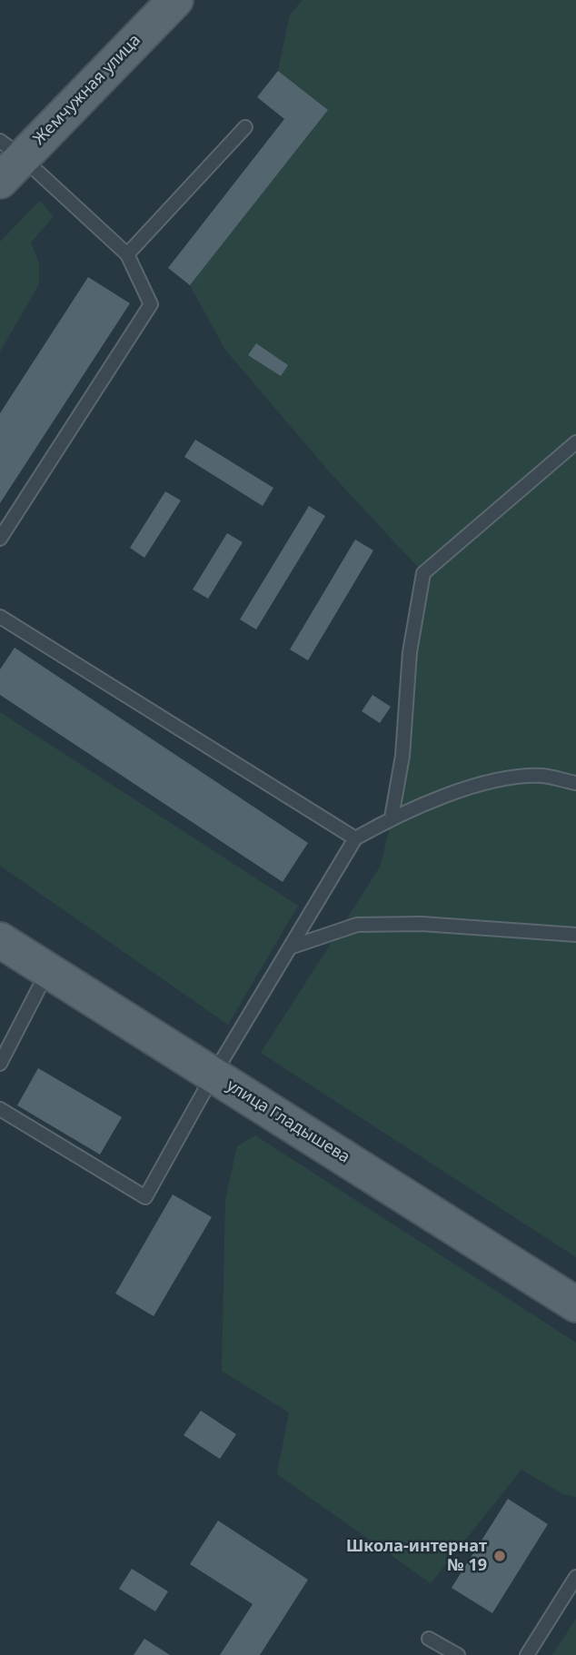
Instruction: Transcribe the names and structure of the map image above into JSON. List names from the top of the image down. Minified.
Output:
{"streets":{"main road":["Жемчужная улица","улица Гладышева"]},"places":["Школа-интернат № 19"]}
